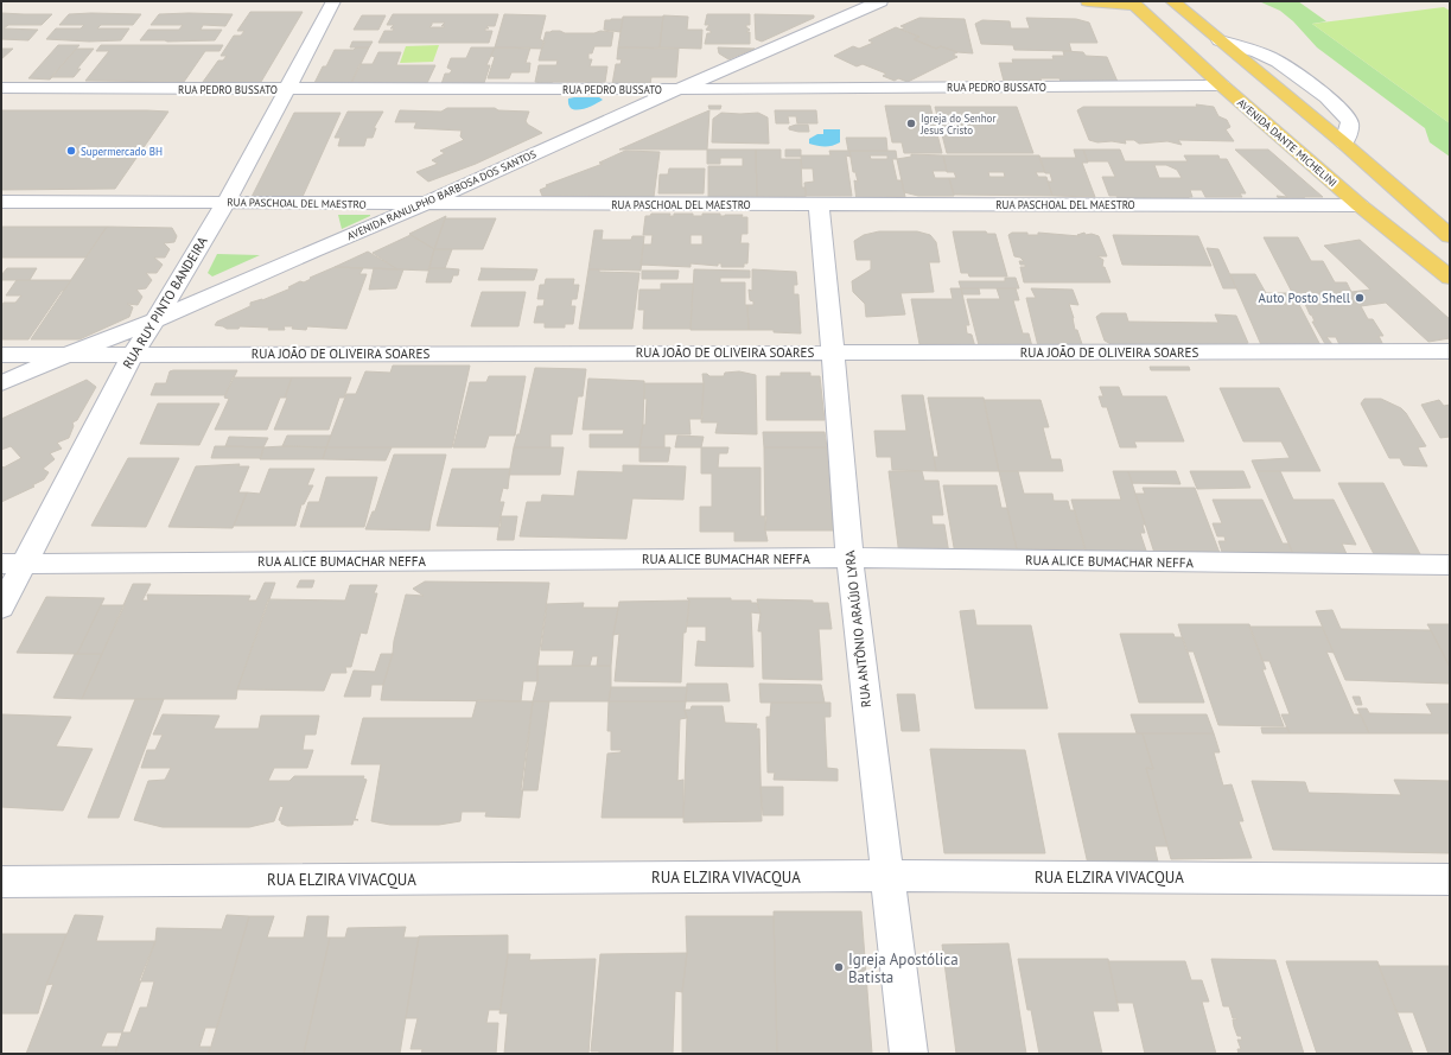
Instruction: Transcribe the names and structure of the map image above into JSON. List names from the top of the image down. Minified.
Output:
{"streets":{"main road":["AVENIDA DANTE MICHELINI"],"street":["RUA PEDRO BUSSATO","AVENIDA RANULPHO BARBOSA DOS SANTOS","RUA PASCHOAL DEL MAESTRO","RUA RUY PINTO BANDEIRA","RUA JOÃO DE OLIVEIRA SOARES","RUA ALICE BUMACHAR NEFFA","RUA ANTÔNIO ARAÚJO LYRA","RUA ELZIRA VIVACQUA"]},"crossings":[["RUA PEDRO BUSSATO","AVENIDA DANTE MICHELINI"],["RUA PEDRO BUSSATO","AVENIDA RANULPHO BARBOSA DOS SANTOS"],["RUA PEDRO BUSSATO","RUA RUY PINTO BANDEIRA"],["AVENIDA DANTE MICHELINI","RUA PASCHOAL DEL MAESTRO"],["AVENIDA RANULPHO BARBOSA DOS SANTOS","RUA PASCHOAL DEL MAESTRO"],["AVENIDA RANULPHO BARBOSA DOS SANTOS","RUA RUY PINTO BANDEIRA"],["AVENIDA RANULPHO BARBOSA DOS SANTOS","RUA JOÃO DE OLIVEIRA SOARES"],["RUA PASCHOAL DEL MAESTRO","RUA RUY PINTO BANDEIRA"],["RUA PASCHOAL DEL MAESTRO","RUA ANTÔNIO ARAÚJO LYRA"],["RUA RUY PINTO BANDEIRA","RUA JOÃO DE OLIVEIRA SOARES"],["RUA RUY PINTO BANDEIRA","RUA ALICE BUMACHAR NEFFA"],["RUA JOÃO DE OLIVEIRA SOARES","RUA ANTÔNIO ARAÚJO LYRA"],["RUA ALICE BUMACHAR NEFFA","RUA ANTÔNIO ARAÚJO LYRA"],["RUA ANTÔNIO ARAÚJO LYRA","RUA ELZIRA VIVACQUA"]],"places":["Igreja do Senhor Jesus Cristo","Supermercado BH","Auto Posto Shell","Igreja Apostólica Batista"]}
